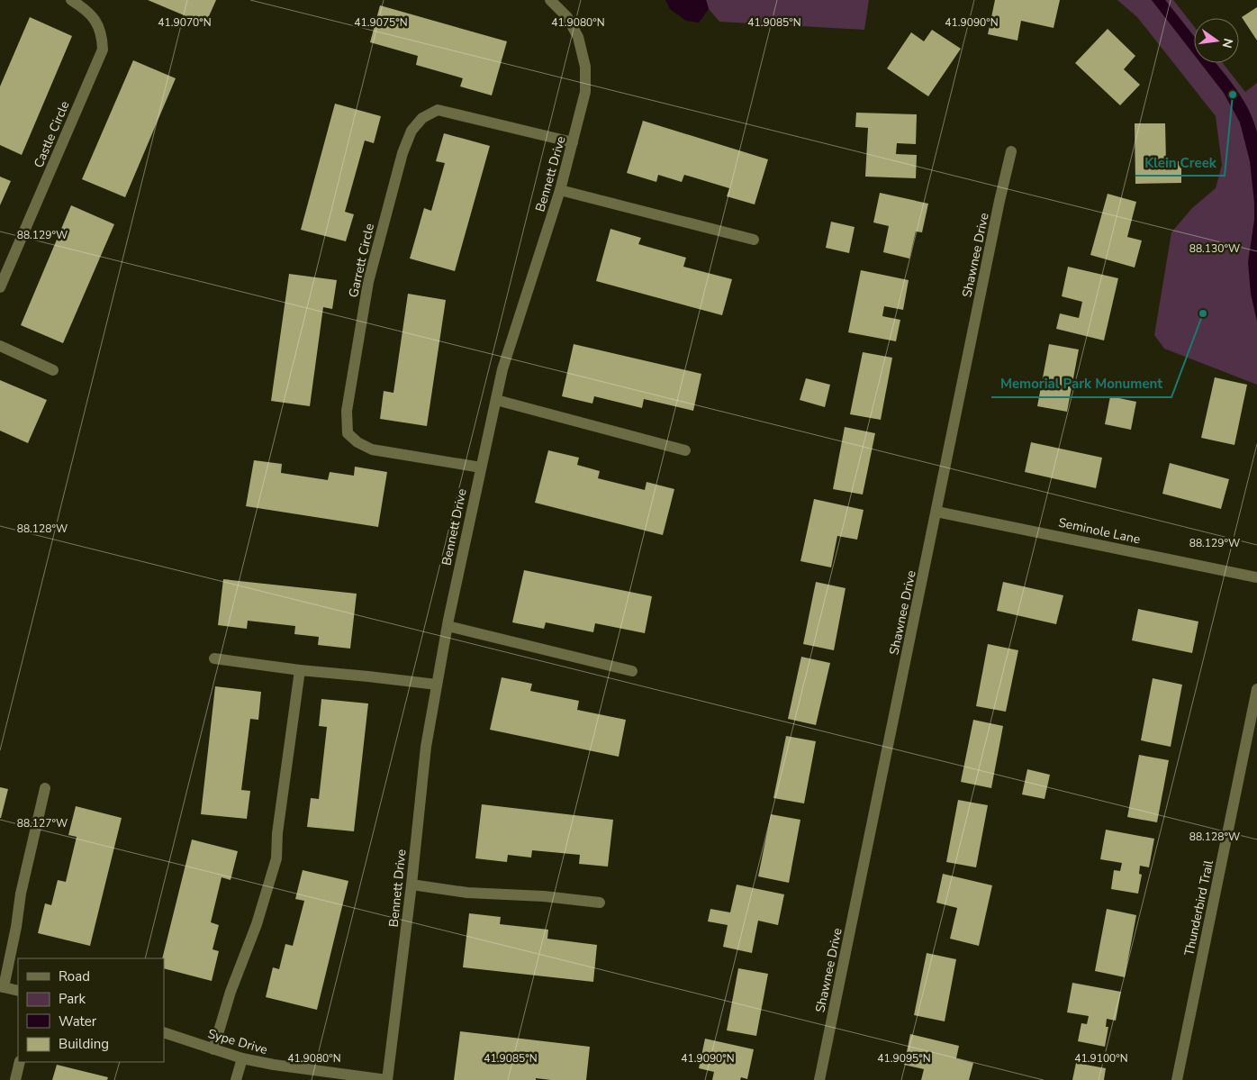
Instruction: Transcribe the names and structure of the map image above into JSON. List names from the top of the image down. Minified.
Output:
{"streets":{"street":["Castle Circle","Bennett Drive","Shawnee Drive","Garrett Circle","Seminole Lane","Thunderbird Trail","Sype Drive"]},"crossings":[["Bennett Drive","Garrett Circle"],["Bennett Drive","Sype Drive"],["Shawnee Drive","Seminole Lane"]],"places":["Klein Creek","Memorial Park Monument"],"legend":["Road","Park","Water","Building"],"north":"right","coordinates":["41.9075°N","41.9080°N","41.9085°N","41.9090°N","41.9070°N","88.129°W","88.130°W","88.128°W","88.127°W","41.9095°N","41.9100°N"]}
